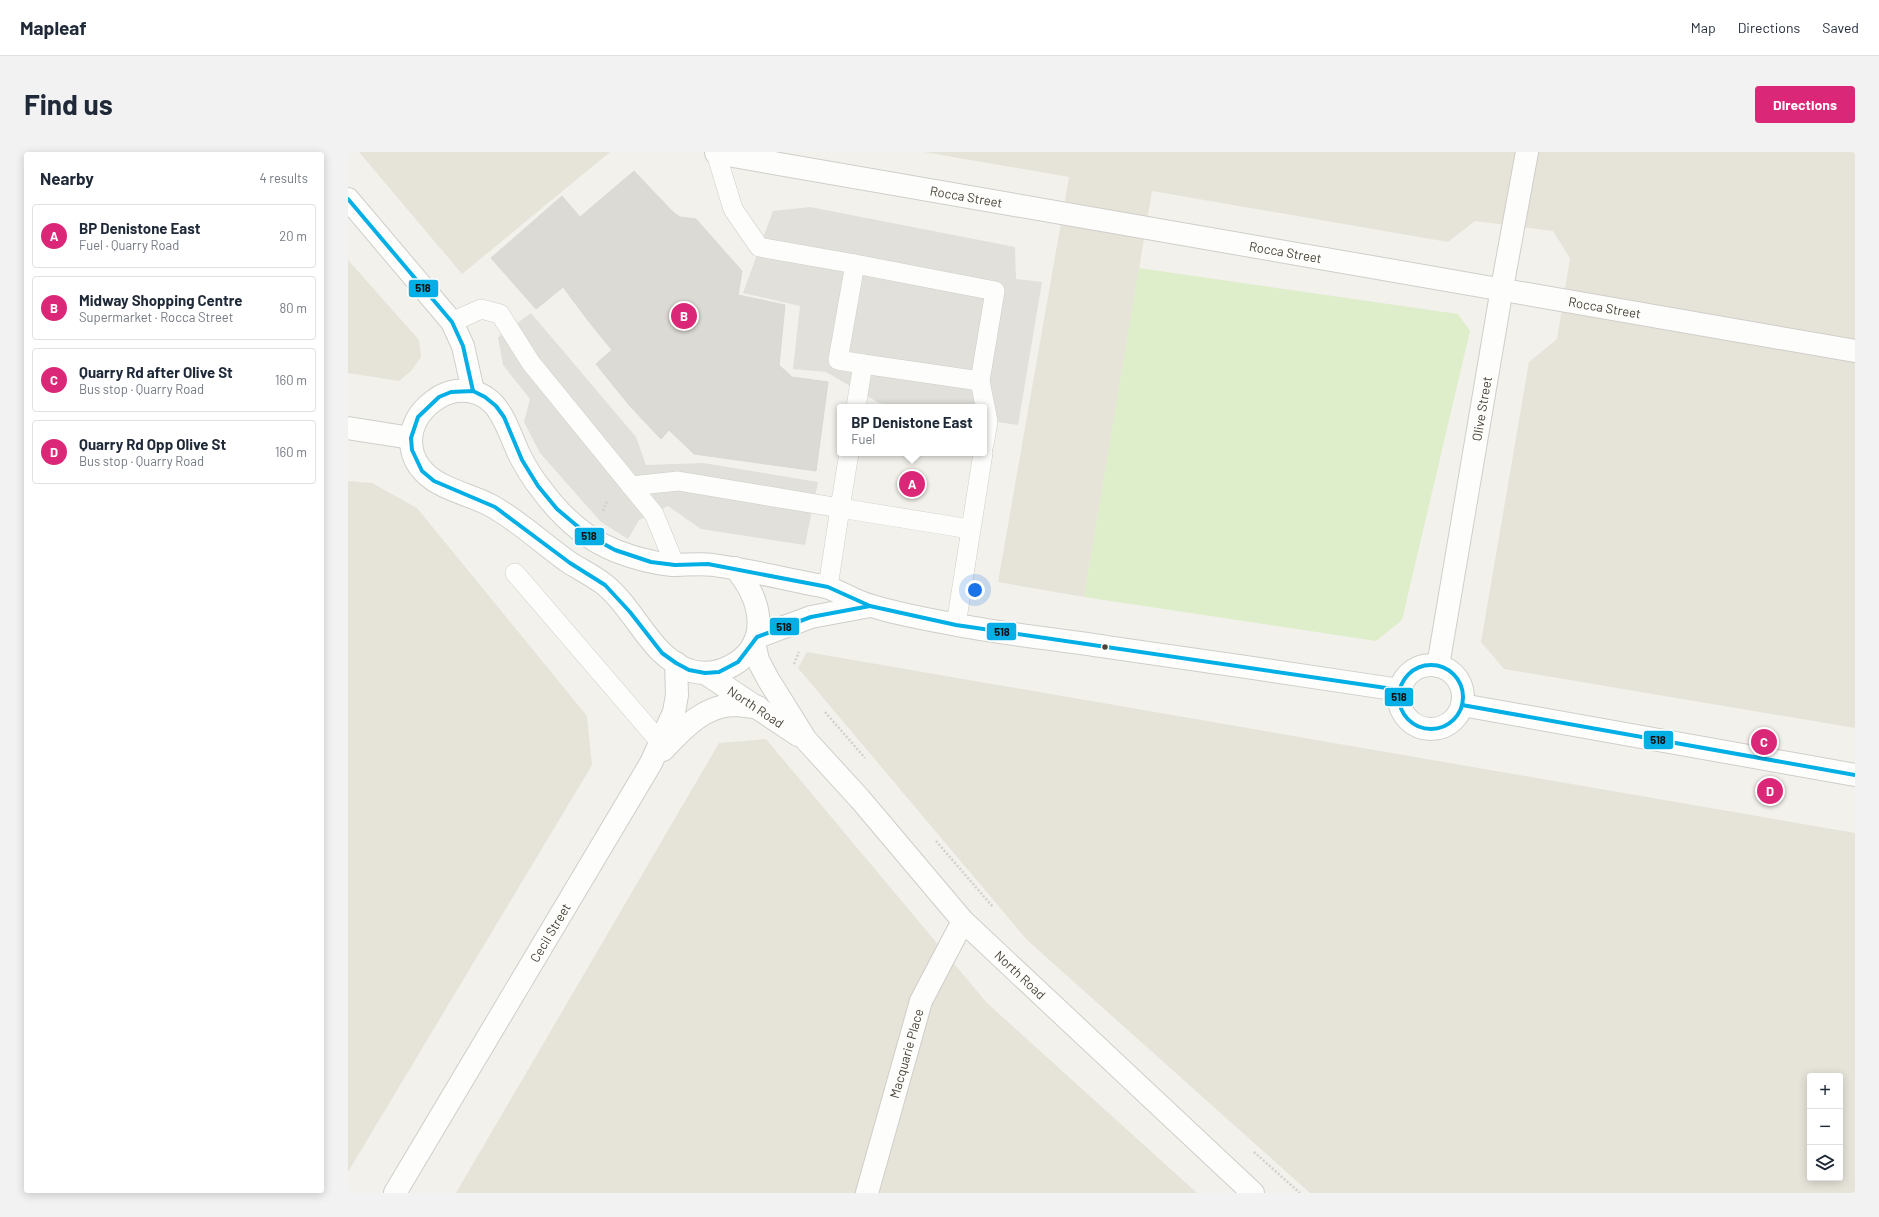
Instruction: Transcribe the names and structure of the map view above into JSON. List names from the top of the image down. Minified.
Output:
{"streets":{"street":["Rocca Street","Olive Street","North Road","Cecil Street","Macquarie Place"]},"crossings":[["Rocca Street","Olive Street"],["North Road","Cecil Street"],["North Road","Macquarie Place"]],"lines":["transit line 518"],"page":{"header":"Mapleaf","nav":["Map","Directions","Saved"],"buttons":"Directions","title":"Find us","heading":["Nearby","4 results"],"list":[{"mark":"A","name":"BP Denistone East","note":"Fuel · Quarry Road","value":"20 m"},{"mark":"B","name":"Midway Shopping Centre","note":"Supermarket · Rocca Street","value":"80 m"},{"mark":"C","name":"Quarry Rd after Olive St","note":"Bus stop · Quarry Road","value":"160 m"},{"mark":"D","name":"Quarry Rd Opp Olive St","note":"Bus stop · Quarry Road","value":"160 m"}],"pins":["B","A","C","D"],"popup":["BP Denistone East","Fuel"],"map_buttons":["+","−"]}}
